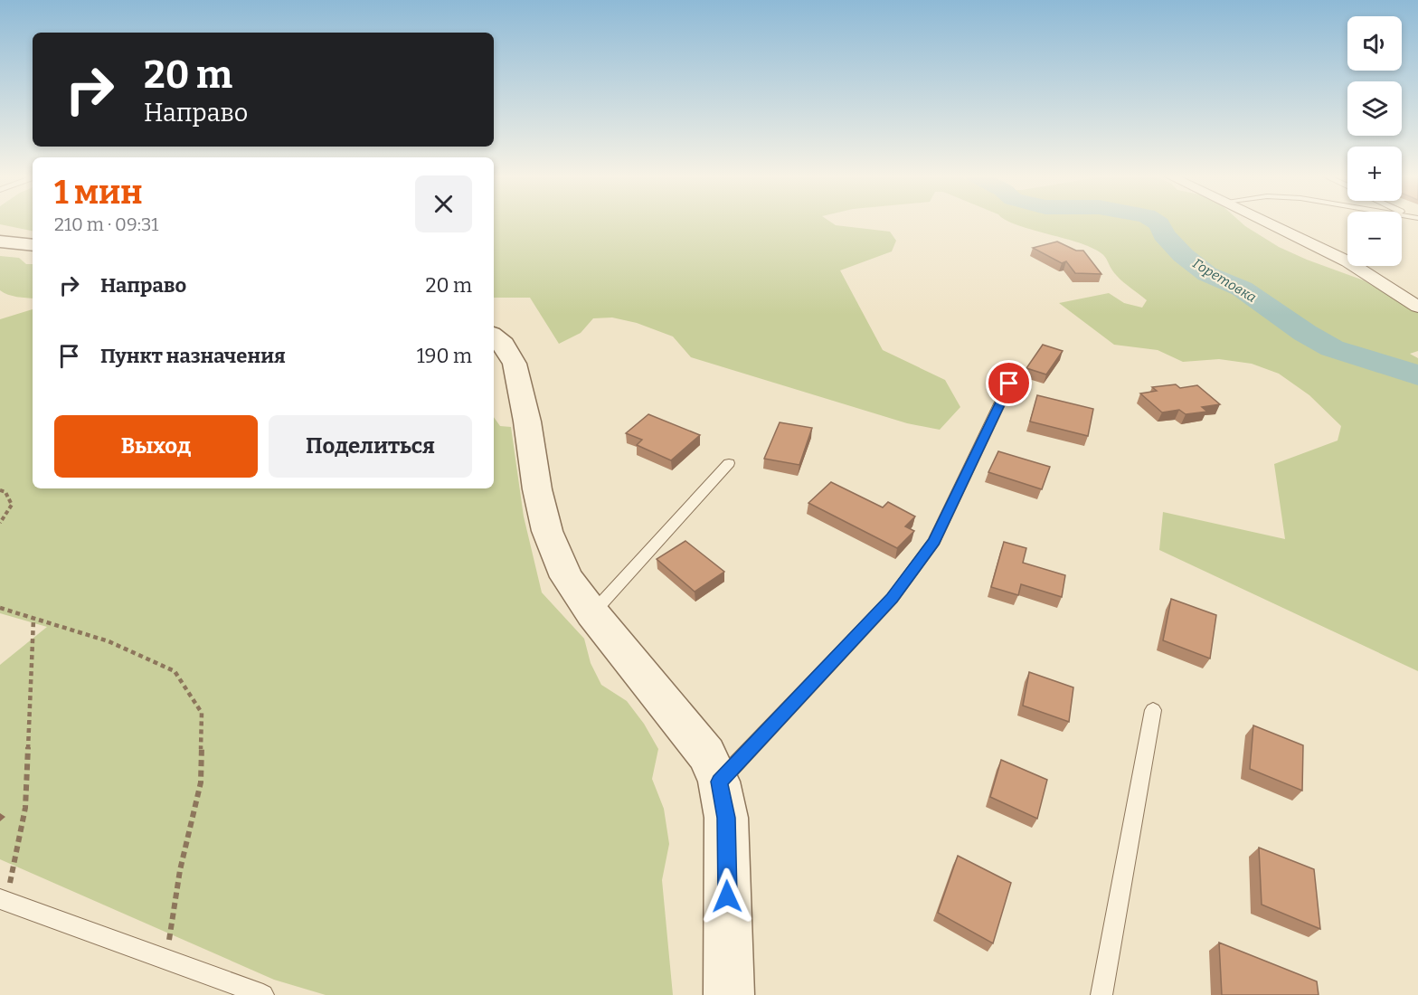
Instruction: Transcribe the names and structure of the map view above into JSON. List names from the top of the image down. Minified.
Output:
{"water":["Горетовка"],"page":{"map_buttons":["+","−"],"turn":["20 m","Направо"],"heading":["1 мин","210 m · 09:31"],"list":[{"name":"Направо","value":"20 m"},{"name":"Пункт назначения","value":"190 m"}],"buttons":["Выход","Поделиться"]}}
